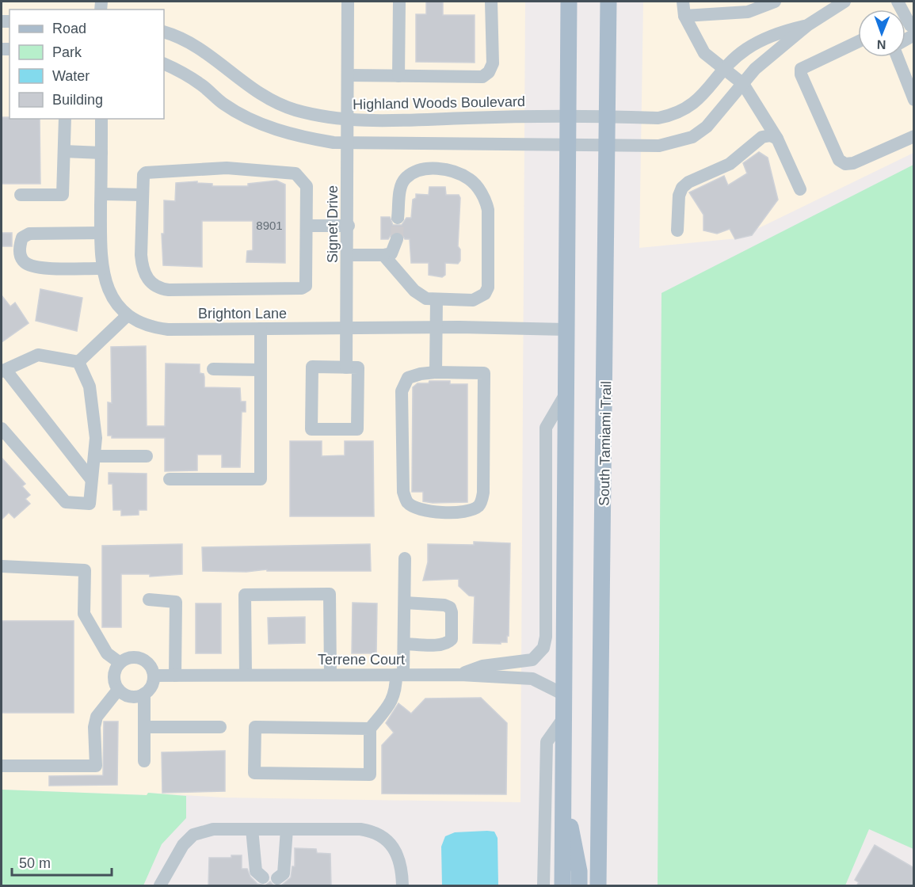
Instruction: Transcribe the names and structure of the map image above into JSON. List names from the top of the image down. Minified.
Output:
{"streets":{"main road":["South Tamiami Trail"],"street":["Highland Woods Boulevard","Signet Drive","Brighton Lane","Terrene Court"]},"crossings":[["Highland Woods Boulevard","Signet Drive"],["Highland Woods Boulevard","South Tamiami Trail"],["Signet Drive","Brighton Lane"]],"house_numbers":["8901"],"legend":["Road","Park","Water","Building"],"scale_bar":"50 m","north":"bottom"}
